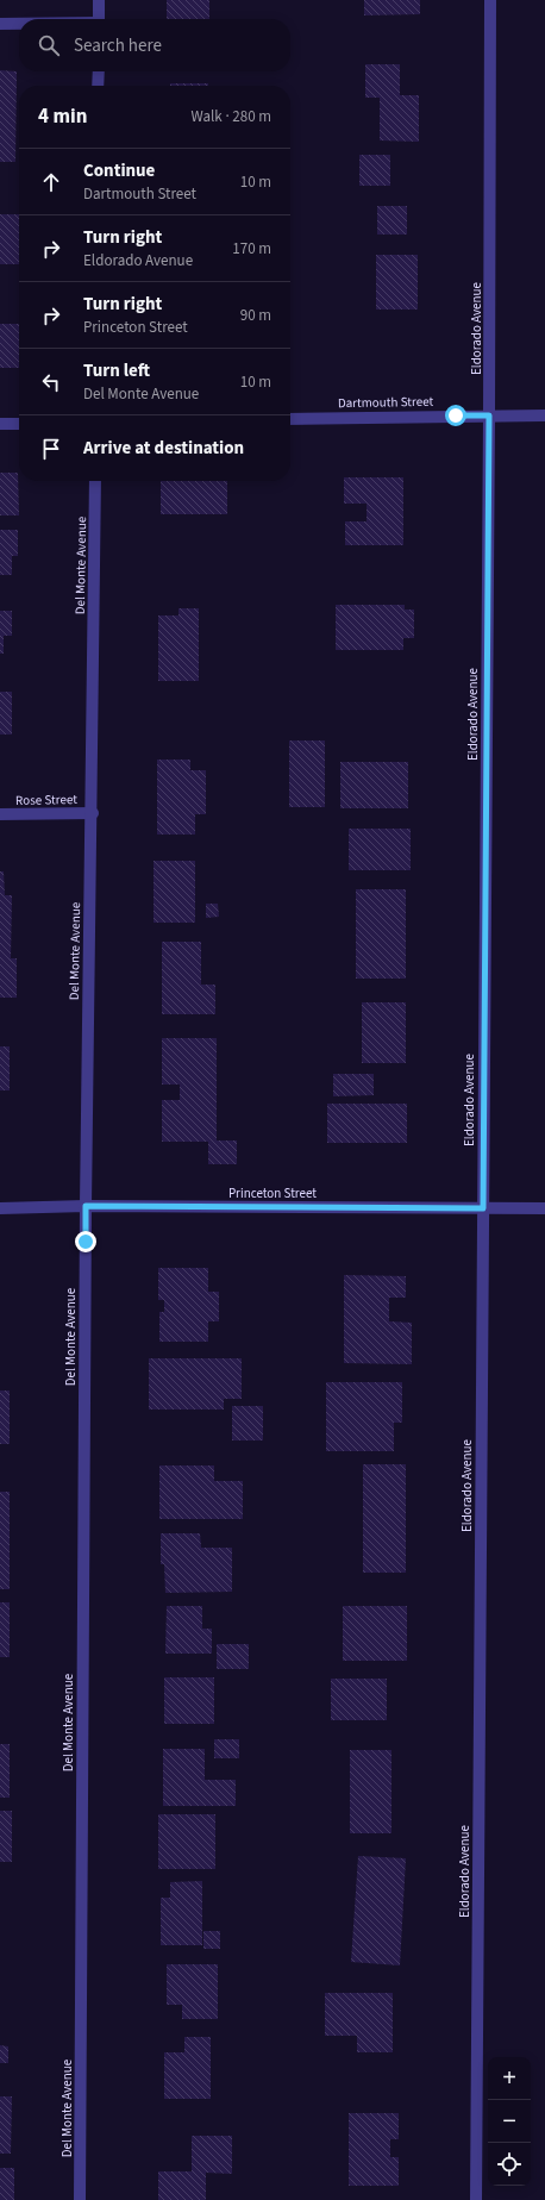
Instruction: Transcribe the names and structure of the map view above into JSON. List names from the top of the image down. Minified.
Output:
{"streets":{"street":["Eldorado Avenue","Dartmouth Street","Del Monte Avenue","Rose Street","Princeton Street"]},"crossings":[["Eldorado Avenue","Dartmouth Street"],["Eldorado Avenue","Princeton Street"],["Del Monte Avenue","Rose Street"],["Del Monte Avenue","Princeton Street"]],"page":{"search":"Search here","heading":["4 min","Walk · 280 m"],"list":[["Continue","Dartmouth Street","10 m"],["Turn right","Eldorado Avenue","170 m"],["Turn right","Princeton Street","90 m"],["Turn left","Del Monte Avenue","10 m"],"Arrive at destination"],"map_buttons":["+","−"]}}
